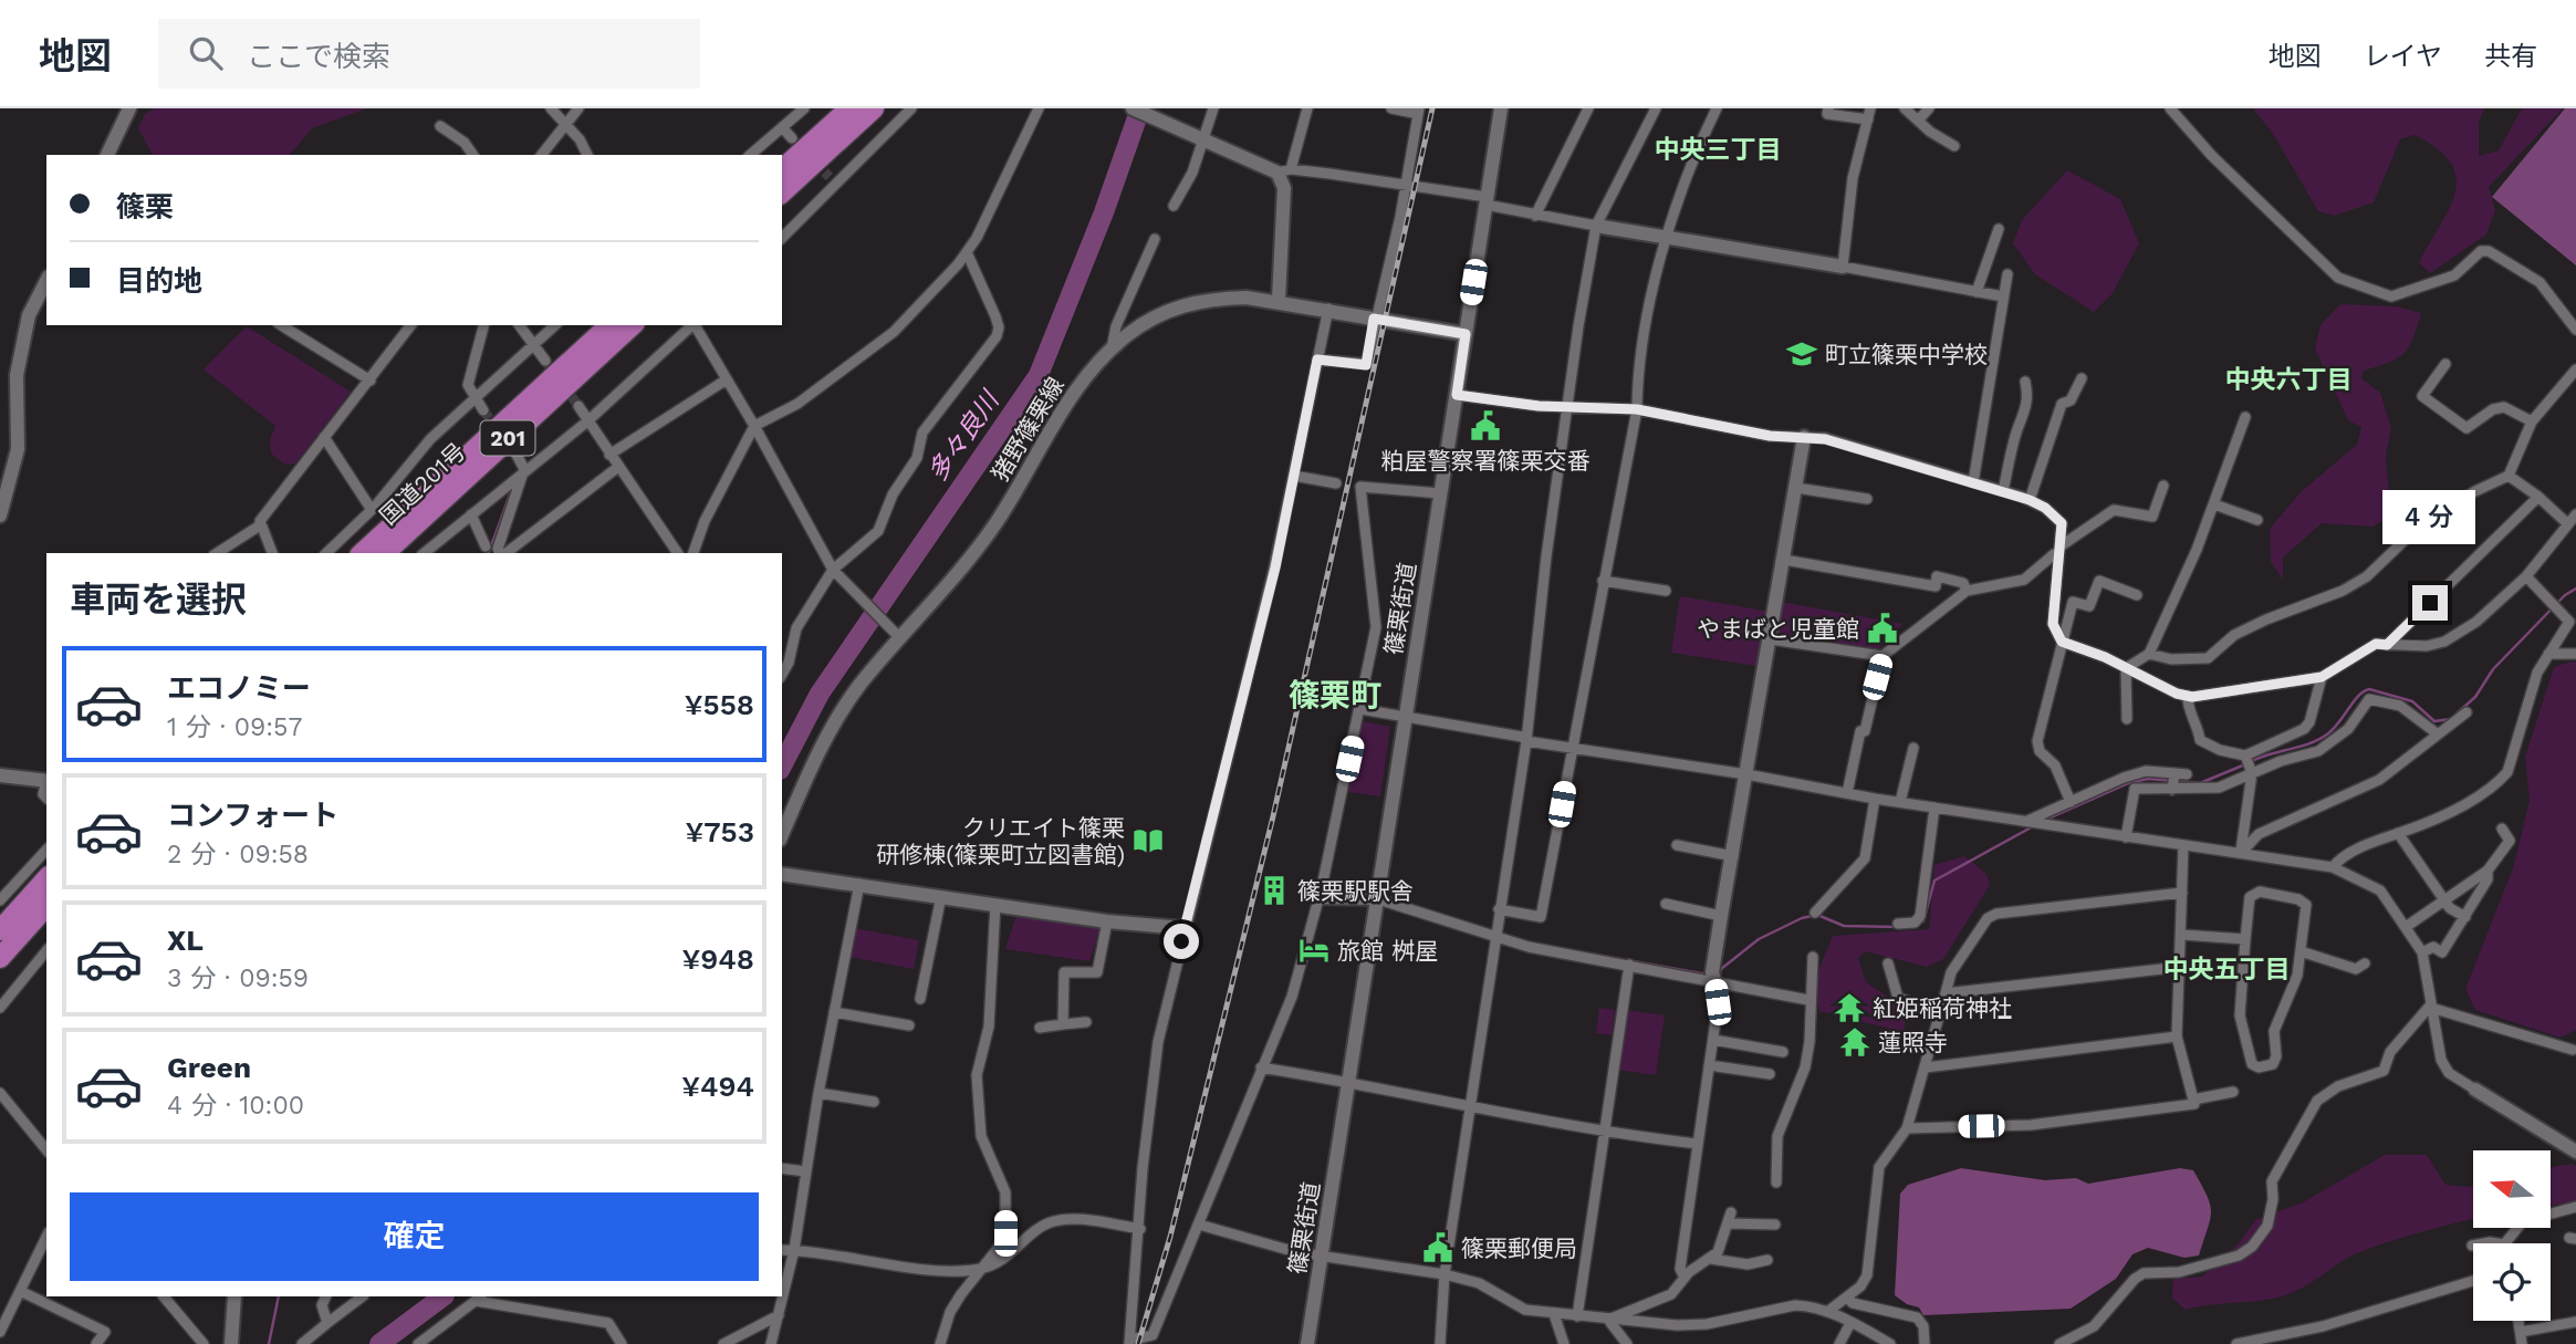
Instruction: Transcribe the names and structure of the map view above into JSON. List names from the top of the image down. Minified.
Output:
{"streets":{"highway":["201","国道201号"],"main road":["猪野篠栗線","篠栗街道"]},"crossings":[["猪野篠栗線","篠栗街道"]],"districts":["中央三丁目","中央六丁目","篠栗町","中央五丁目"],"water":["多々良川"],"places":{"school or university":["町立篠栗中学校"],"public building":["粕屋警察署篠栗交番","やまばと児童館","篠栗郵便局"],"library":["クリエイト篠栗 研修棟(篠栗町立図書館)"],"building":["篠栗駅駅舎"],"hotel":["旅館 桝屋"],"temple":["紅姫稲荷神社","蓮照寺"]},"north":"left","page":{"header":"地図","search":"ここで検索","nav":["地図","レイヤ","共有"],"banner":["篠栗","目的地"],"bubble":"4 分","heading":"車両を選択","list":[{"name":"エコノミー","note":"1 分 · 09:57","value":"¥558"},{"name":"コンフォート","note":"2 分 · 09:58","value":"¥753"},{"name":"XL","note":"3 分 · 09:59","value":"¥948"},{"name":"Green","note":"4 分 · 10:00","value":"¥494"}],"buttons":"確定"}}
